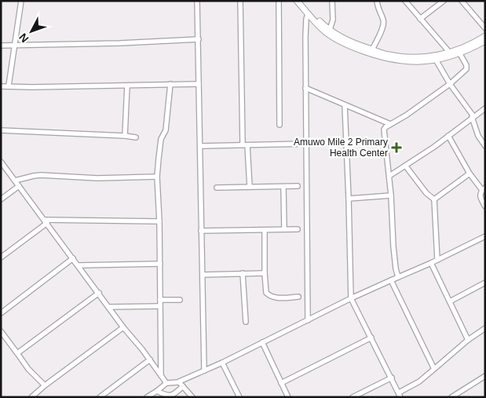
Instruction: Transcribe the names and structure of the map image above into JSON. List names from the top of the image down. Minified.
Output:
{"places":{"health":["Amuwo Mile 2 Primary Health Center"]},"north":"bottom left"}
